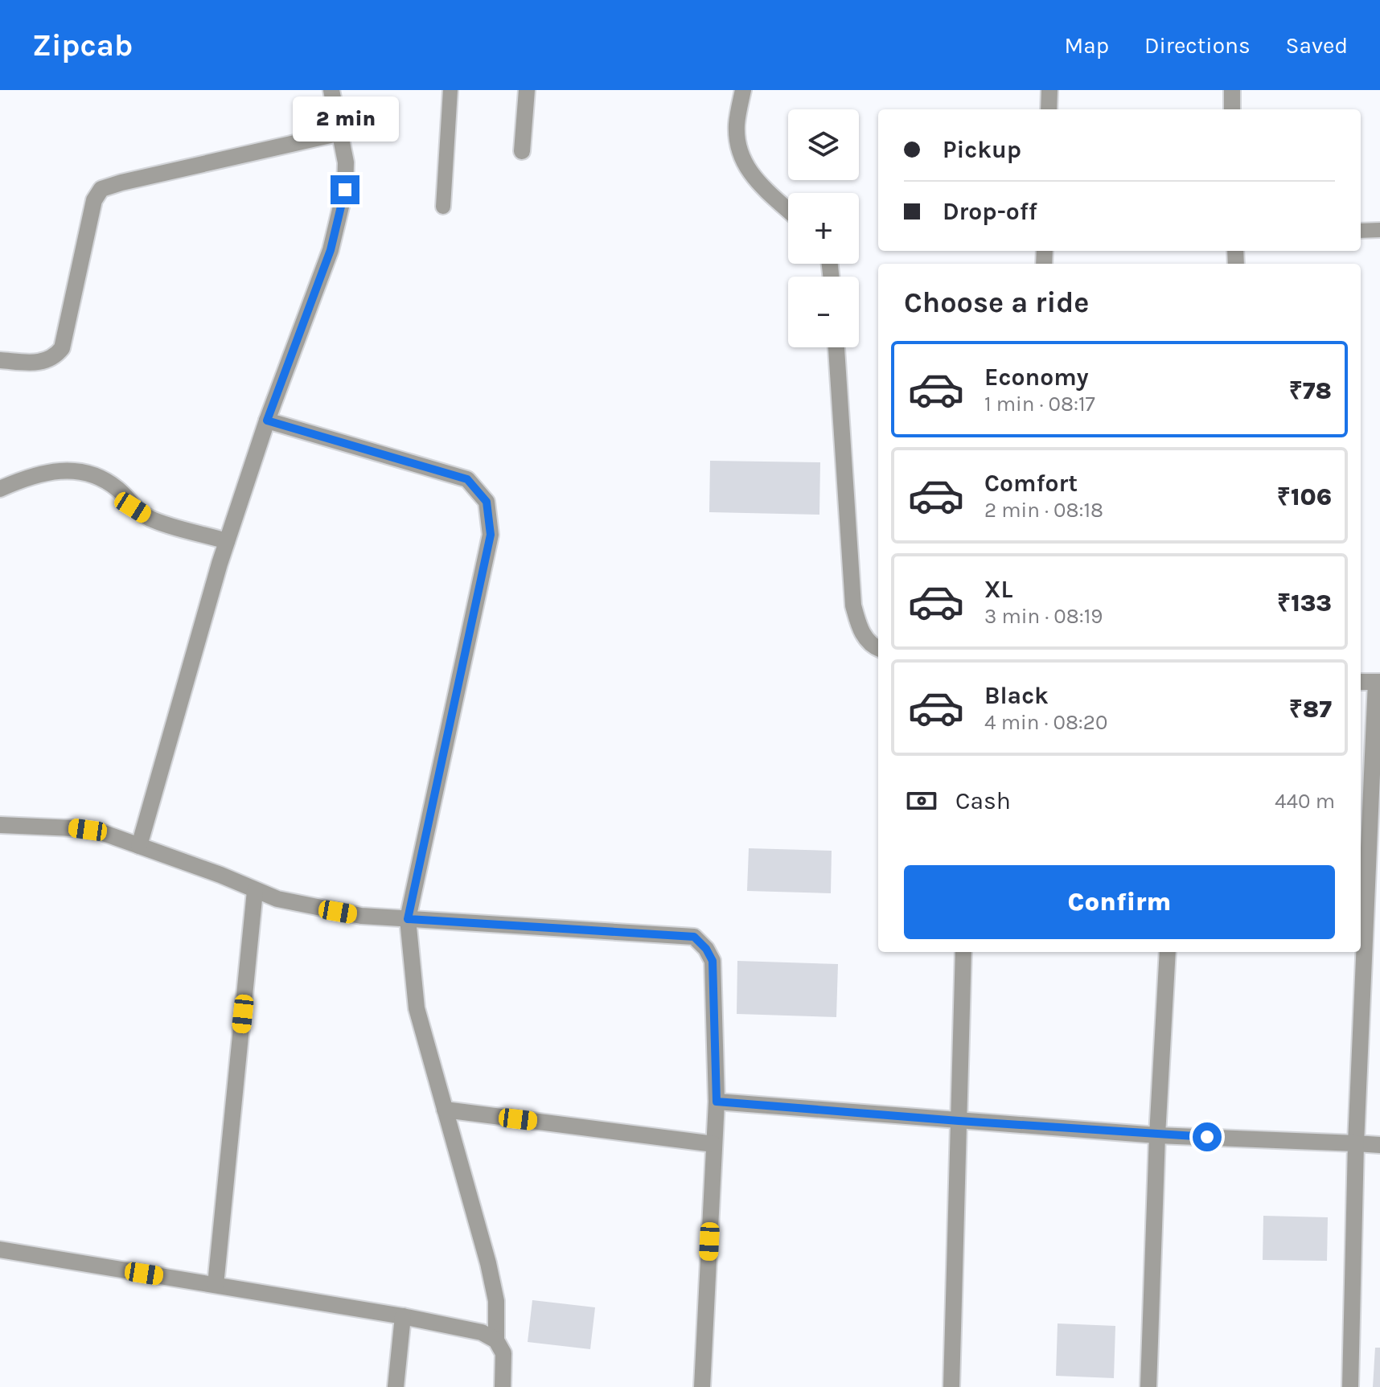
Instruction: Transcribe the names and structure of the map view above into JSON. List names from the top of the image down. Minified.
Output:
{"page":{"header":"Zipcab","nav":["Map","Directions","Saved"],"bubble":"2 min","map_buttons":["+","−"],"banner":["Pickup","Drop-off"],"heading":"Choose a ride","list":[{"name":"Economy","note":"1 min · 08:17","value":"₹78"},{"name":"Comfort","note":"2 min · 08:18","value":"₹106"},{"name":"XL","note":"3 min · 08:19","value":"₹133"},{"name":"Black","note":"4 min · 08:20","value":"₹87"}],"pay":["Cash","440 m"],"buttons":"Confirm"}}
